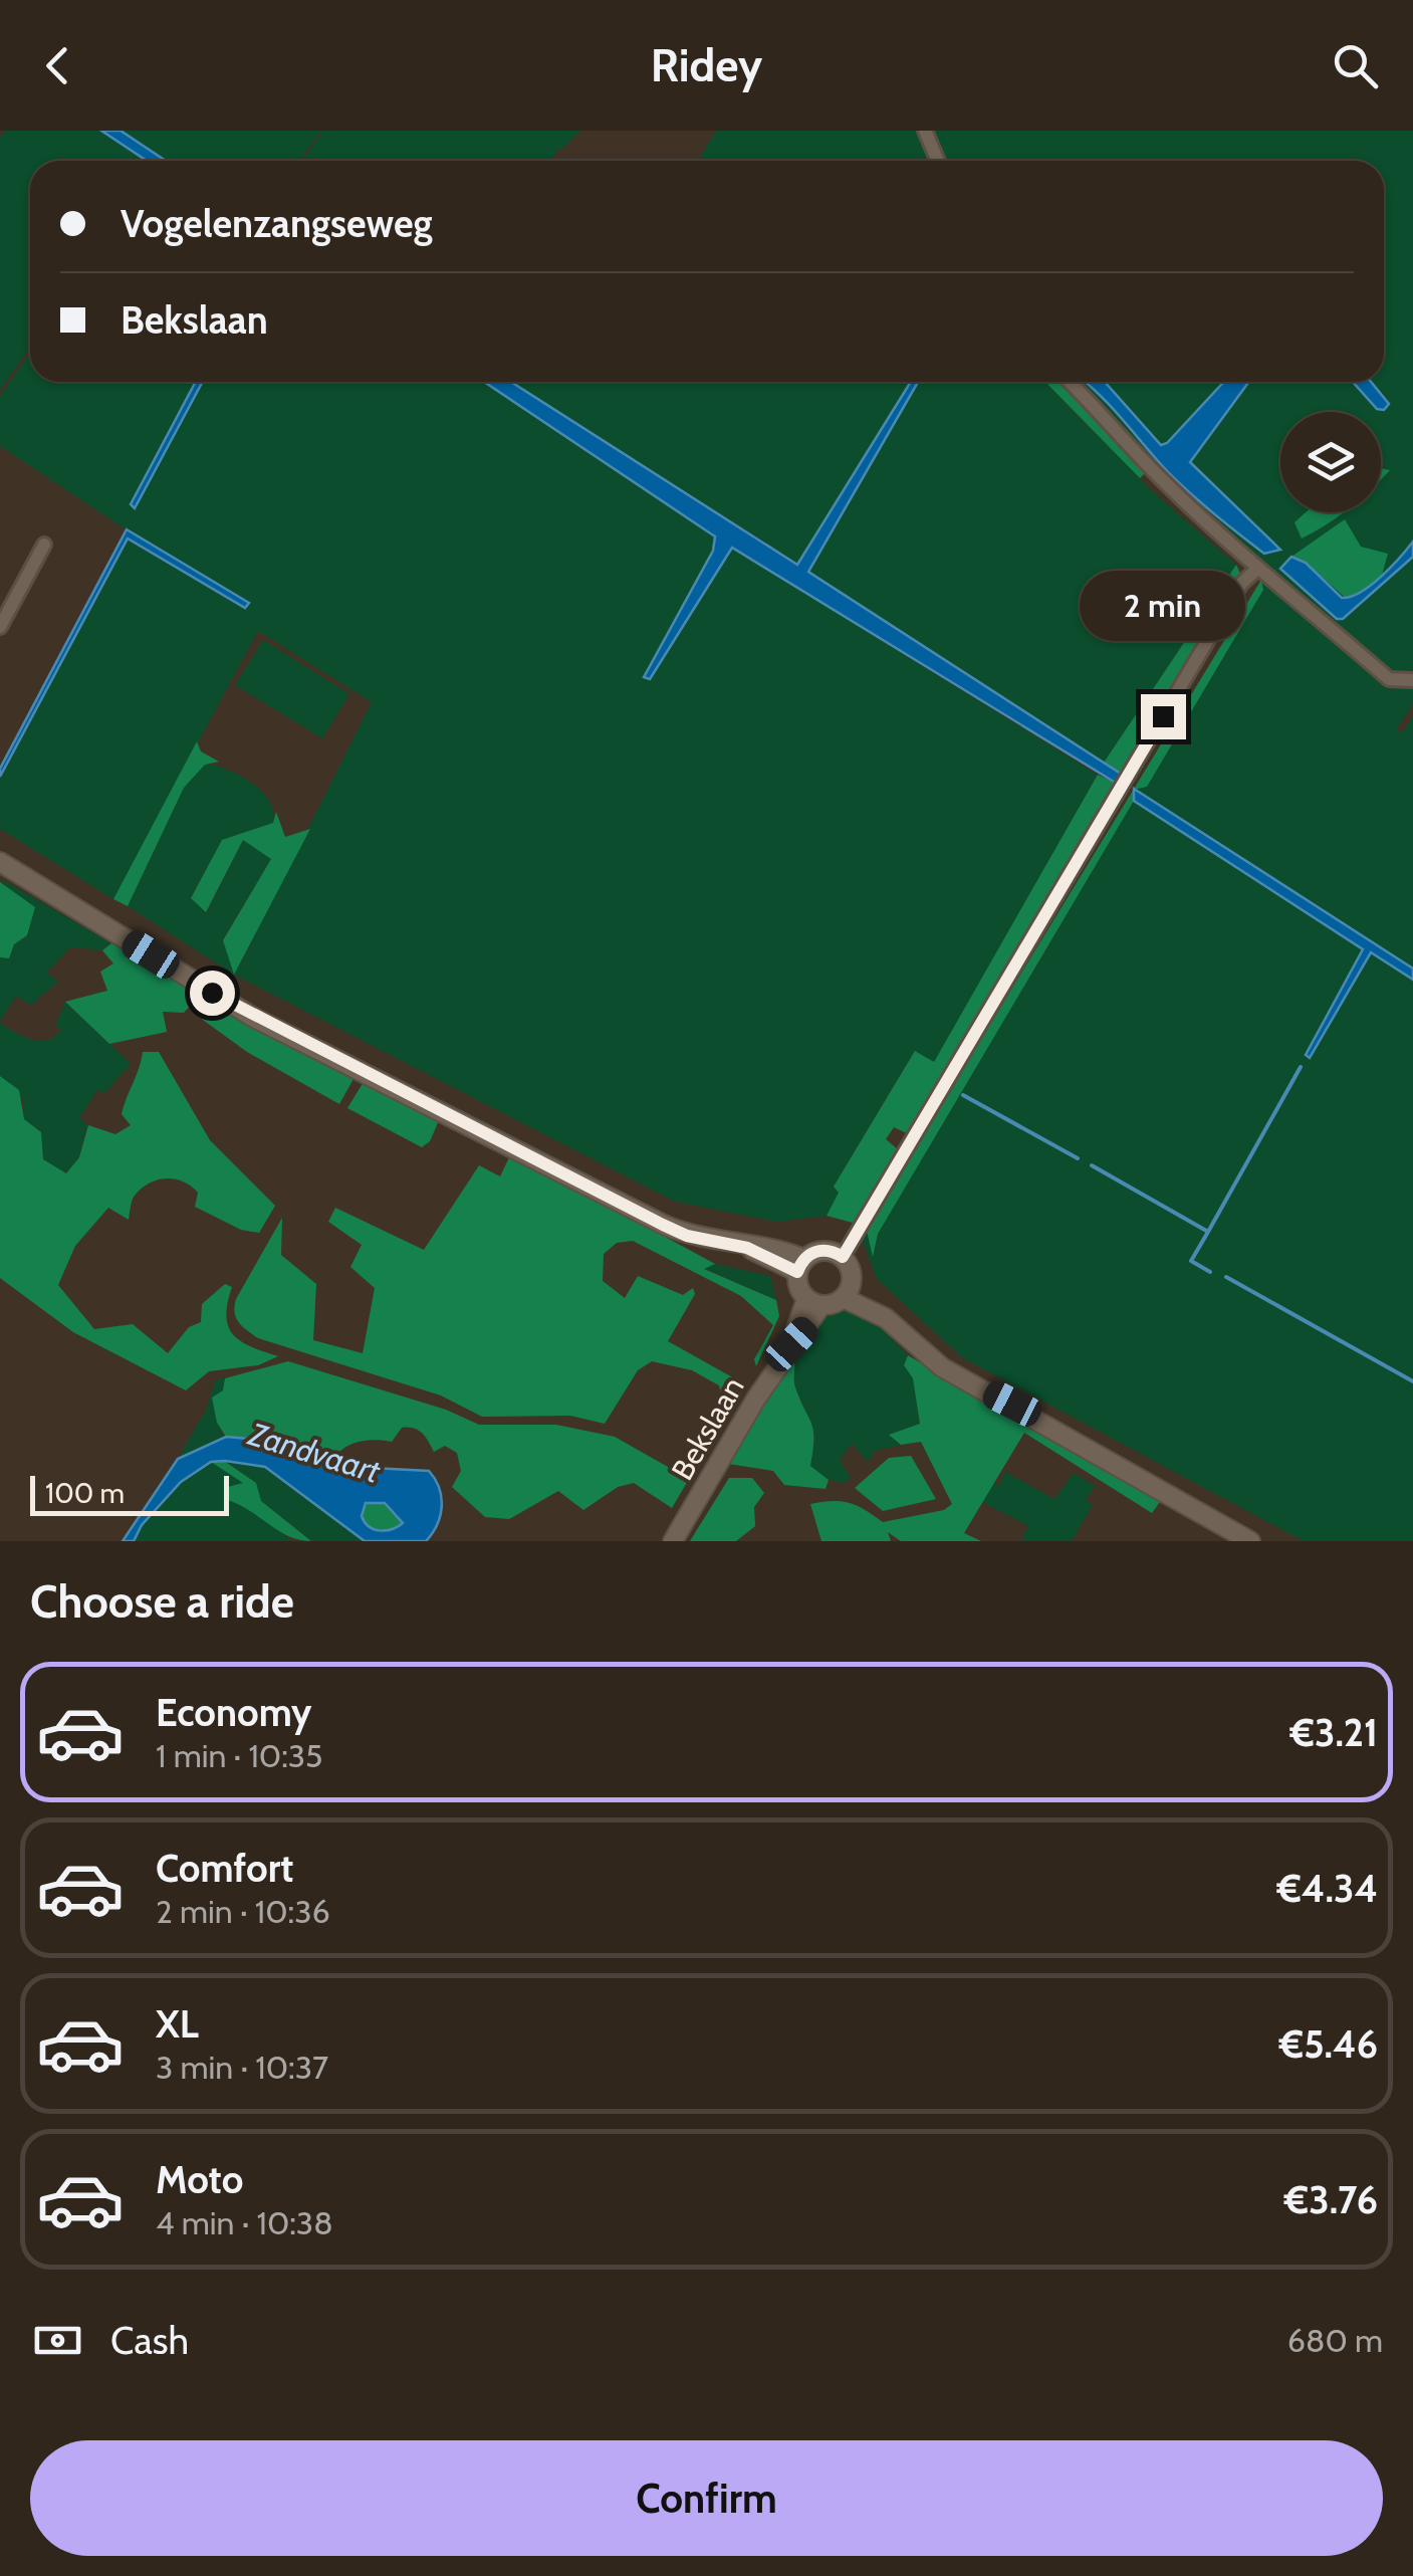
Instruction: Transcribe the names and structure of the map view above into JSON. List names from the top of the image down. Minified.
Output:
{"streets":{"main road":["Bekslaan"]},"water":["Zandvaart"],"scale_bar":"100 m","page":{"header":"Ridey","banner":["Vogelenzangseweg","Bekslaan"],"bubble":"2 min","scale":"100 m","heading":"Choose a ride","list":[{"name":"Economy","note":"1 min · 10:35","value":"€3.21"},{"name":"Comfort","note":"2 min · 10:36","value":"€4.34"},{"name":"XL","note":"3 min · 10:37","value":"€5.46"},{"name":"Moto","note":"4 min · 10:38","value":"€3.76"}],"pay":["Cash","680 m"],"buttons":"Confirm"}}
